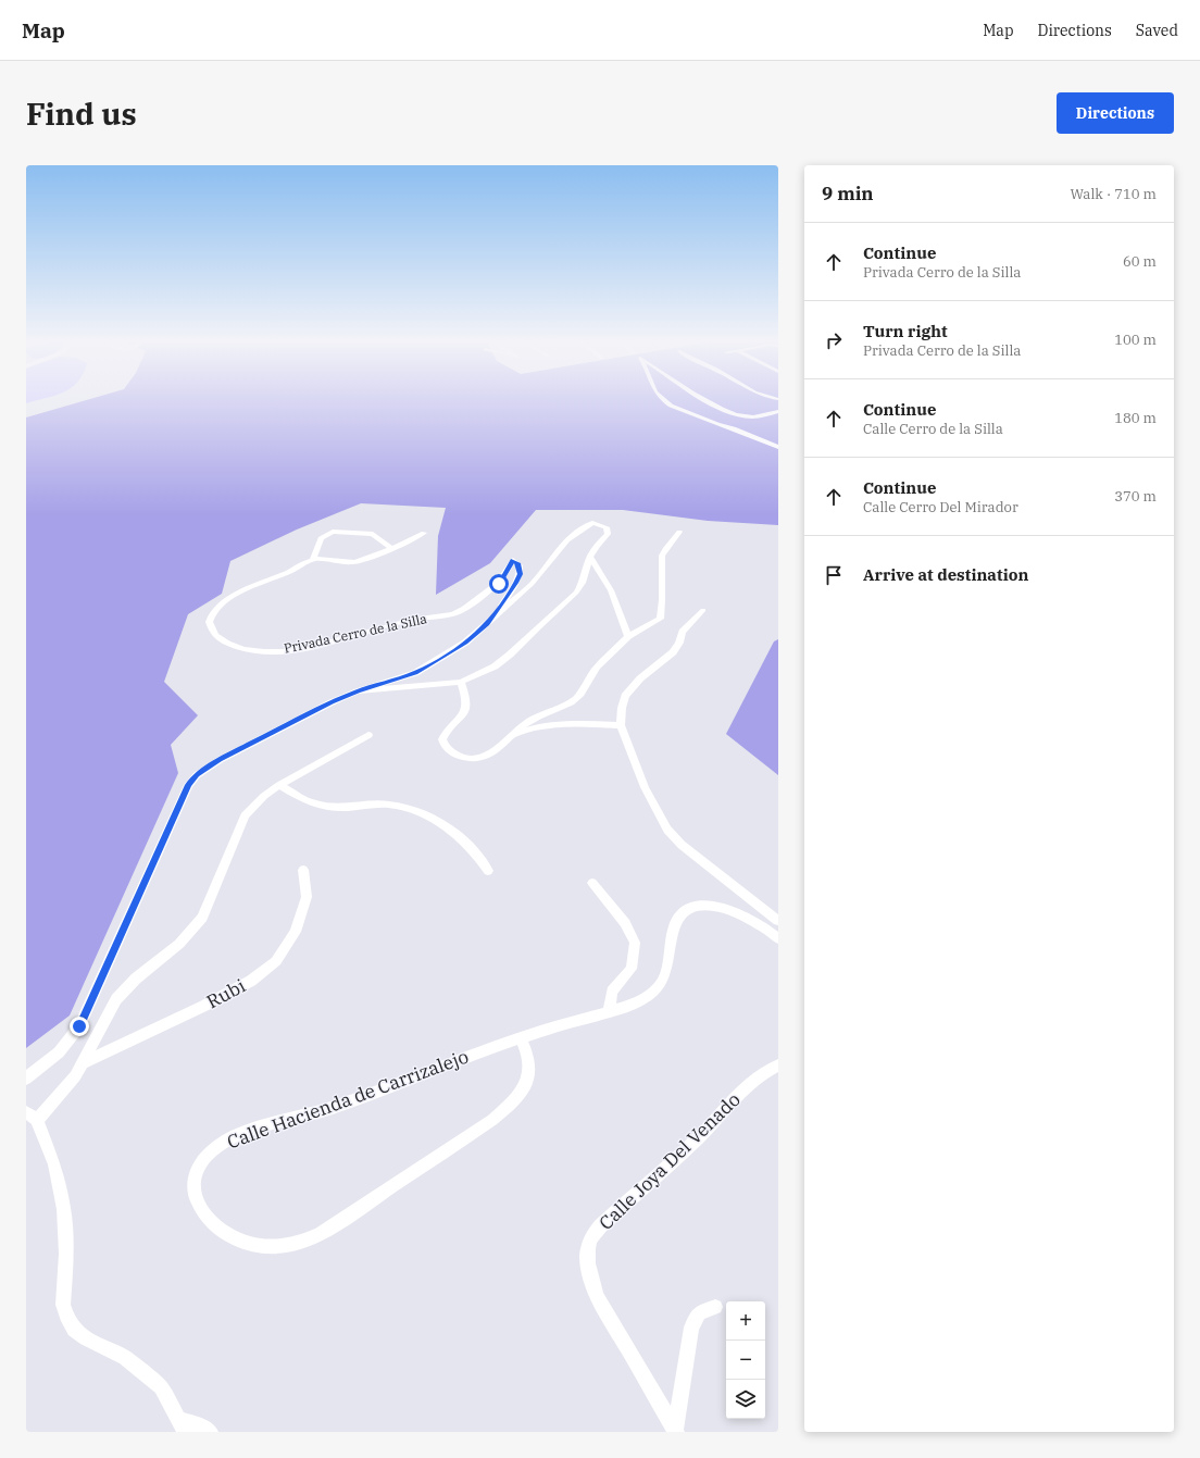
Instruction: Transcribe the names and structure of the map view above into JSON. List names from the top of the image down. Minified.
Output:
{"streets":{"street":["Privada Cerro de la Silla","Rubi","Calle Hacienda de Carrizalejo","Calle Joya Del Venado"]},"page":{"header":"Map","nav":["Map","Directions","Saved"],"buttons":"Directions","title":"Find us","heading":["9 min","Walk · 710 m"],"list":[["Continue","Privada Cerro de la Silla","60 m"],["Turn right","Privada Cerro de la Silla","100 m"],["Continue","Calle Cerro de la Silla","180 m"],["Continue","Calle Cerro Del Mirador","370 m"],"Arrive at destination"],"map_buttons":["+","−"]}}
